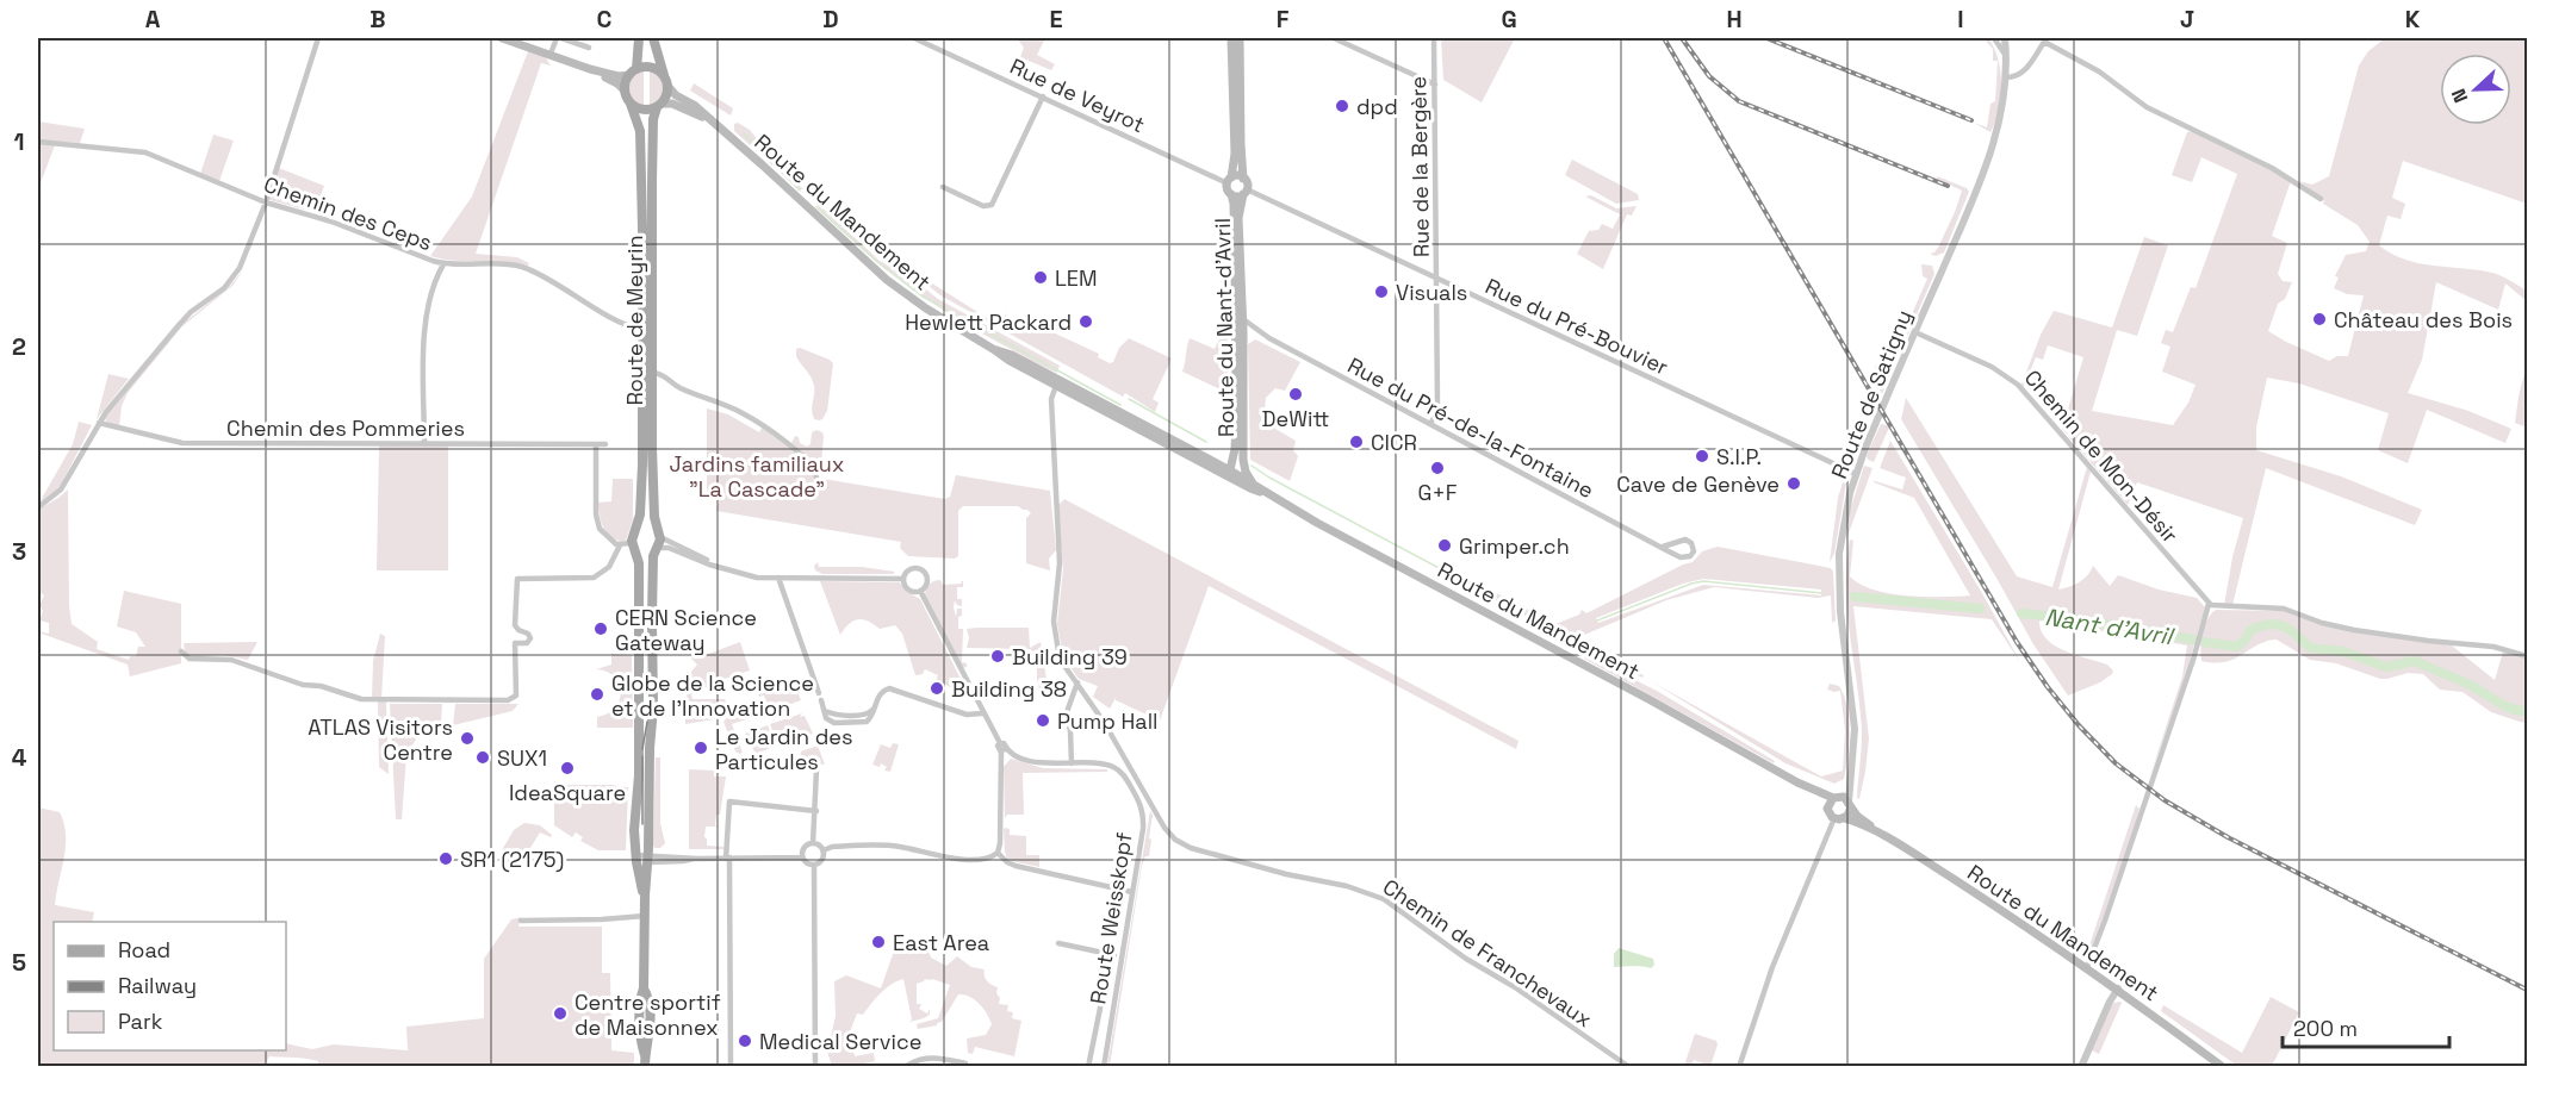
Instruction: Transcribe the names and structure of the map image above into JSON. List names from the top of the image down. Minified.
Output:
{"streets":{"main road":["Route du Mandement","Route de Meyrin","Route du Nant-d'Avril"],"street":["Rue de Veyrot","Rue de la Bergère","Chemin des Ceps","Rue du Pré-Bouvier","Route de Satigny","Chemin des Pommeries","Rue du Pré-de-la-Fontaine","Chemin de Mon-Désir","Route Weisskopf","Chemin de Franchevaux"]},"crossings":[["Rue de Veyrot","Rue du Pré-Bouvier"],["Rue de Veyrot","Route du Nant-d'Avril"],["Rue de la Bergère","Rue du Pré-Bouvier"],["Rue de la Bergère","Rue du Pré-de-la-Fontaine"],["Route du Mandement","Route de Meyrin"],["Route du Mandement","Route du Nant-d'Avril"],["Route du Mandement","Route de Satigny"],["Route du Mandement","Chemin de Franchevaux"],["Chemin des Ceps","Route de Meyrin"],["Rue du Pré-Bouvier","Route du Nant-d'Avril"],["Rue du Pré-Bouvier","Route de Satigny"],["Route du Nant-d'Avril","Rue du Pré-de-la-Fontaine"],["Route de Satigny","Chemin de Mon-Désir"]],"water":["Nant d'Avril"],"parks":["Jardins familiaux \"La Cascade\""],"places":["dpd","LEM","Visuals","Château des Bois","Hewlett Packard","DeWitt","CICR","S.I.P.","G+F","Cave de Genève","Grimper.ch","CERN Science Gateway","Building 39","Building 38","Globe de la Science et de l'Innovation","Pump Hall","ATLAS Visitors Centre","Le Jardin des Particules","SUX1","IdeaSquare","SR1 (2175)","East Area","Centre sportif de Maisonnex","Medical Service"],"legend":["Road","Railway","Park"],"scale_bar":"200 m","north":"left","grid":{"columns":["A","B","C","D","E","F","G","H","I","J","K"],"rows":["1","2","3","4","5"]}}
